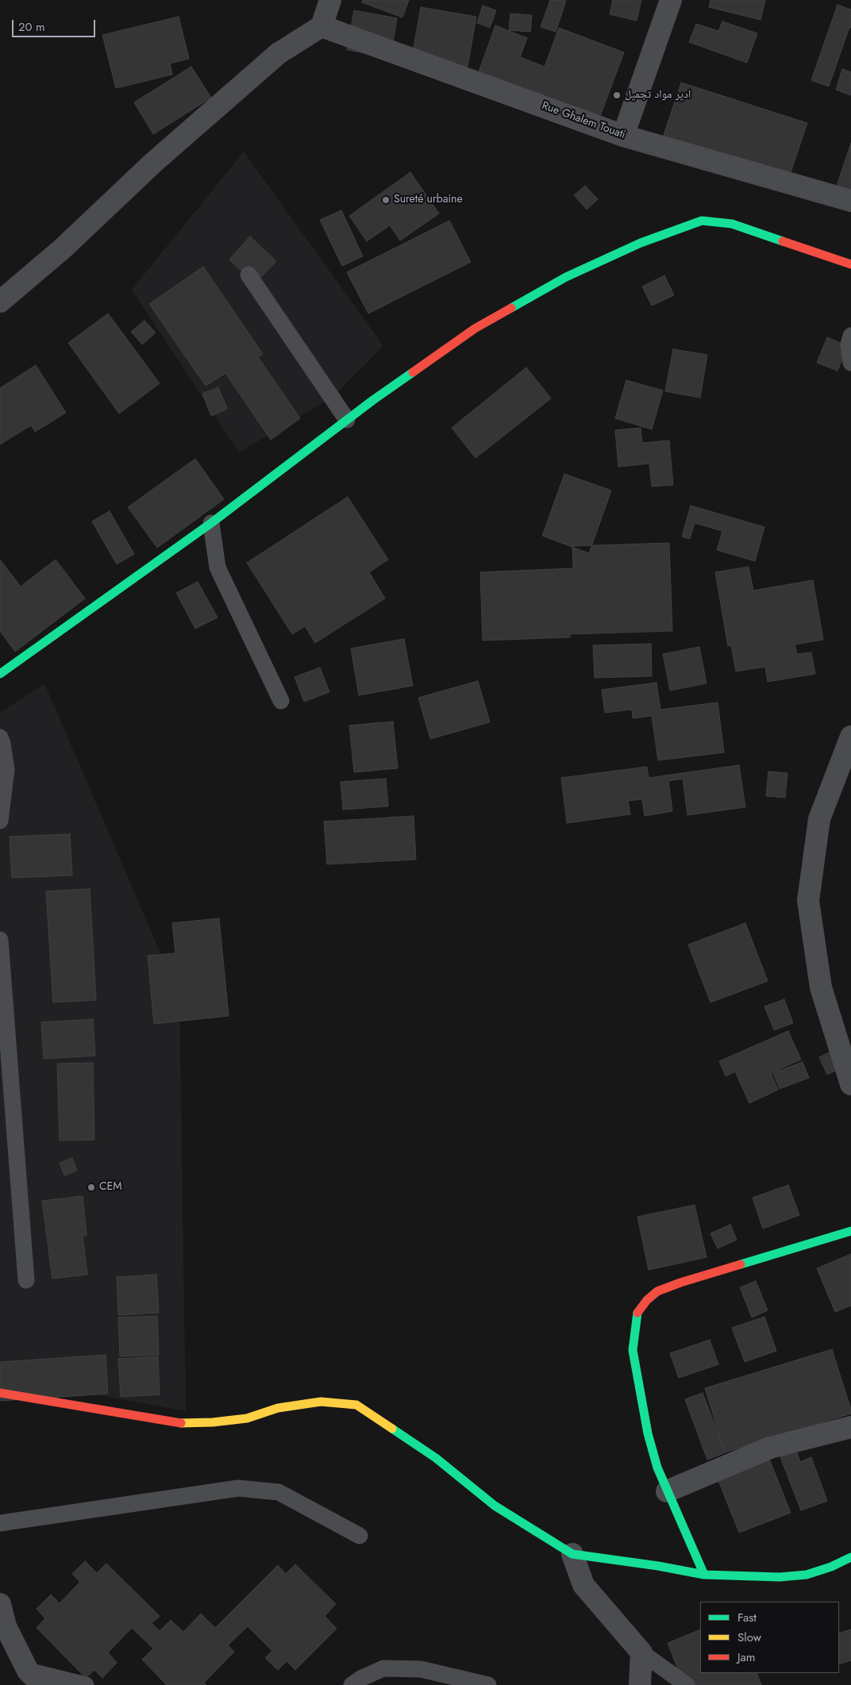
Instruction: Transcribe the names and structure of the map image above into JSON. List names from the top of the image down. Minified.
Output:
{"streets":{"street":["Rue Ghalem Touati"]},"places":["ادير مواد تجميل","Sureté urbaine","CEM"],"legend":["Fast","Slow","Jam"],"scale_bar":"20 m"}
